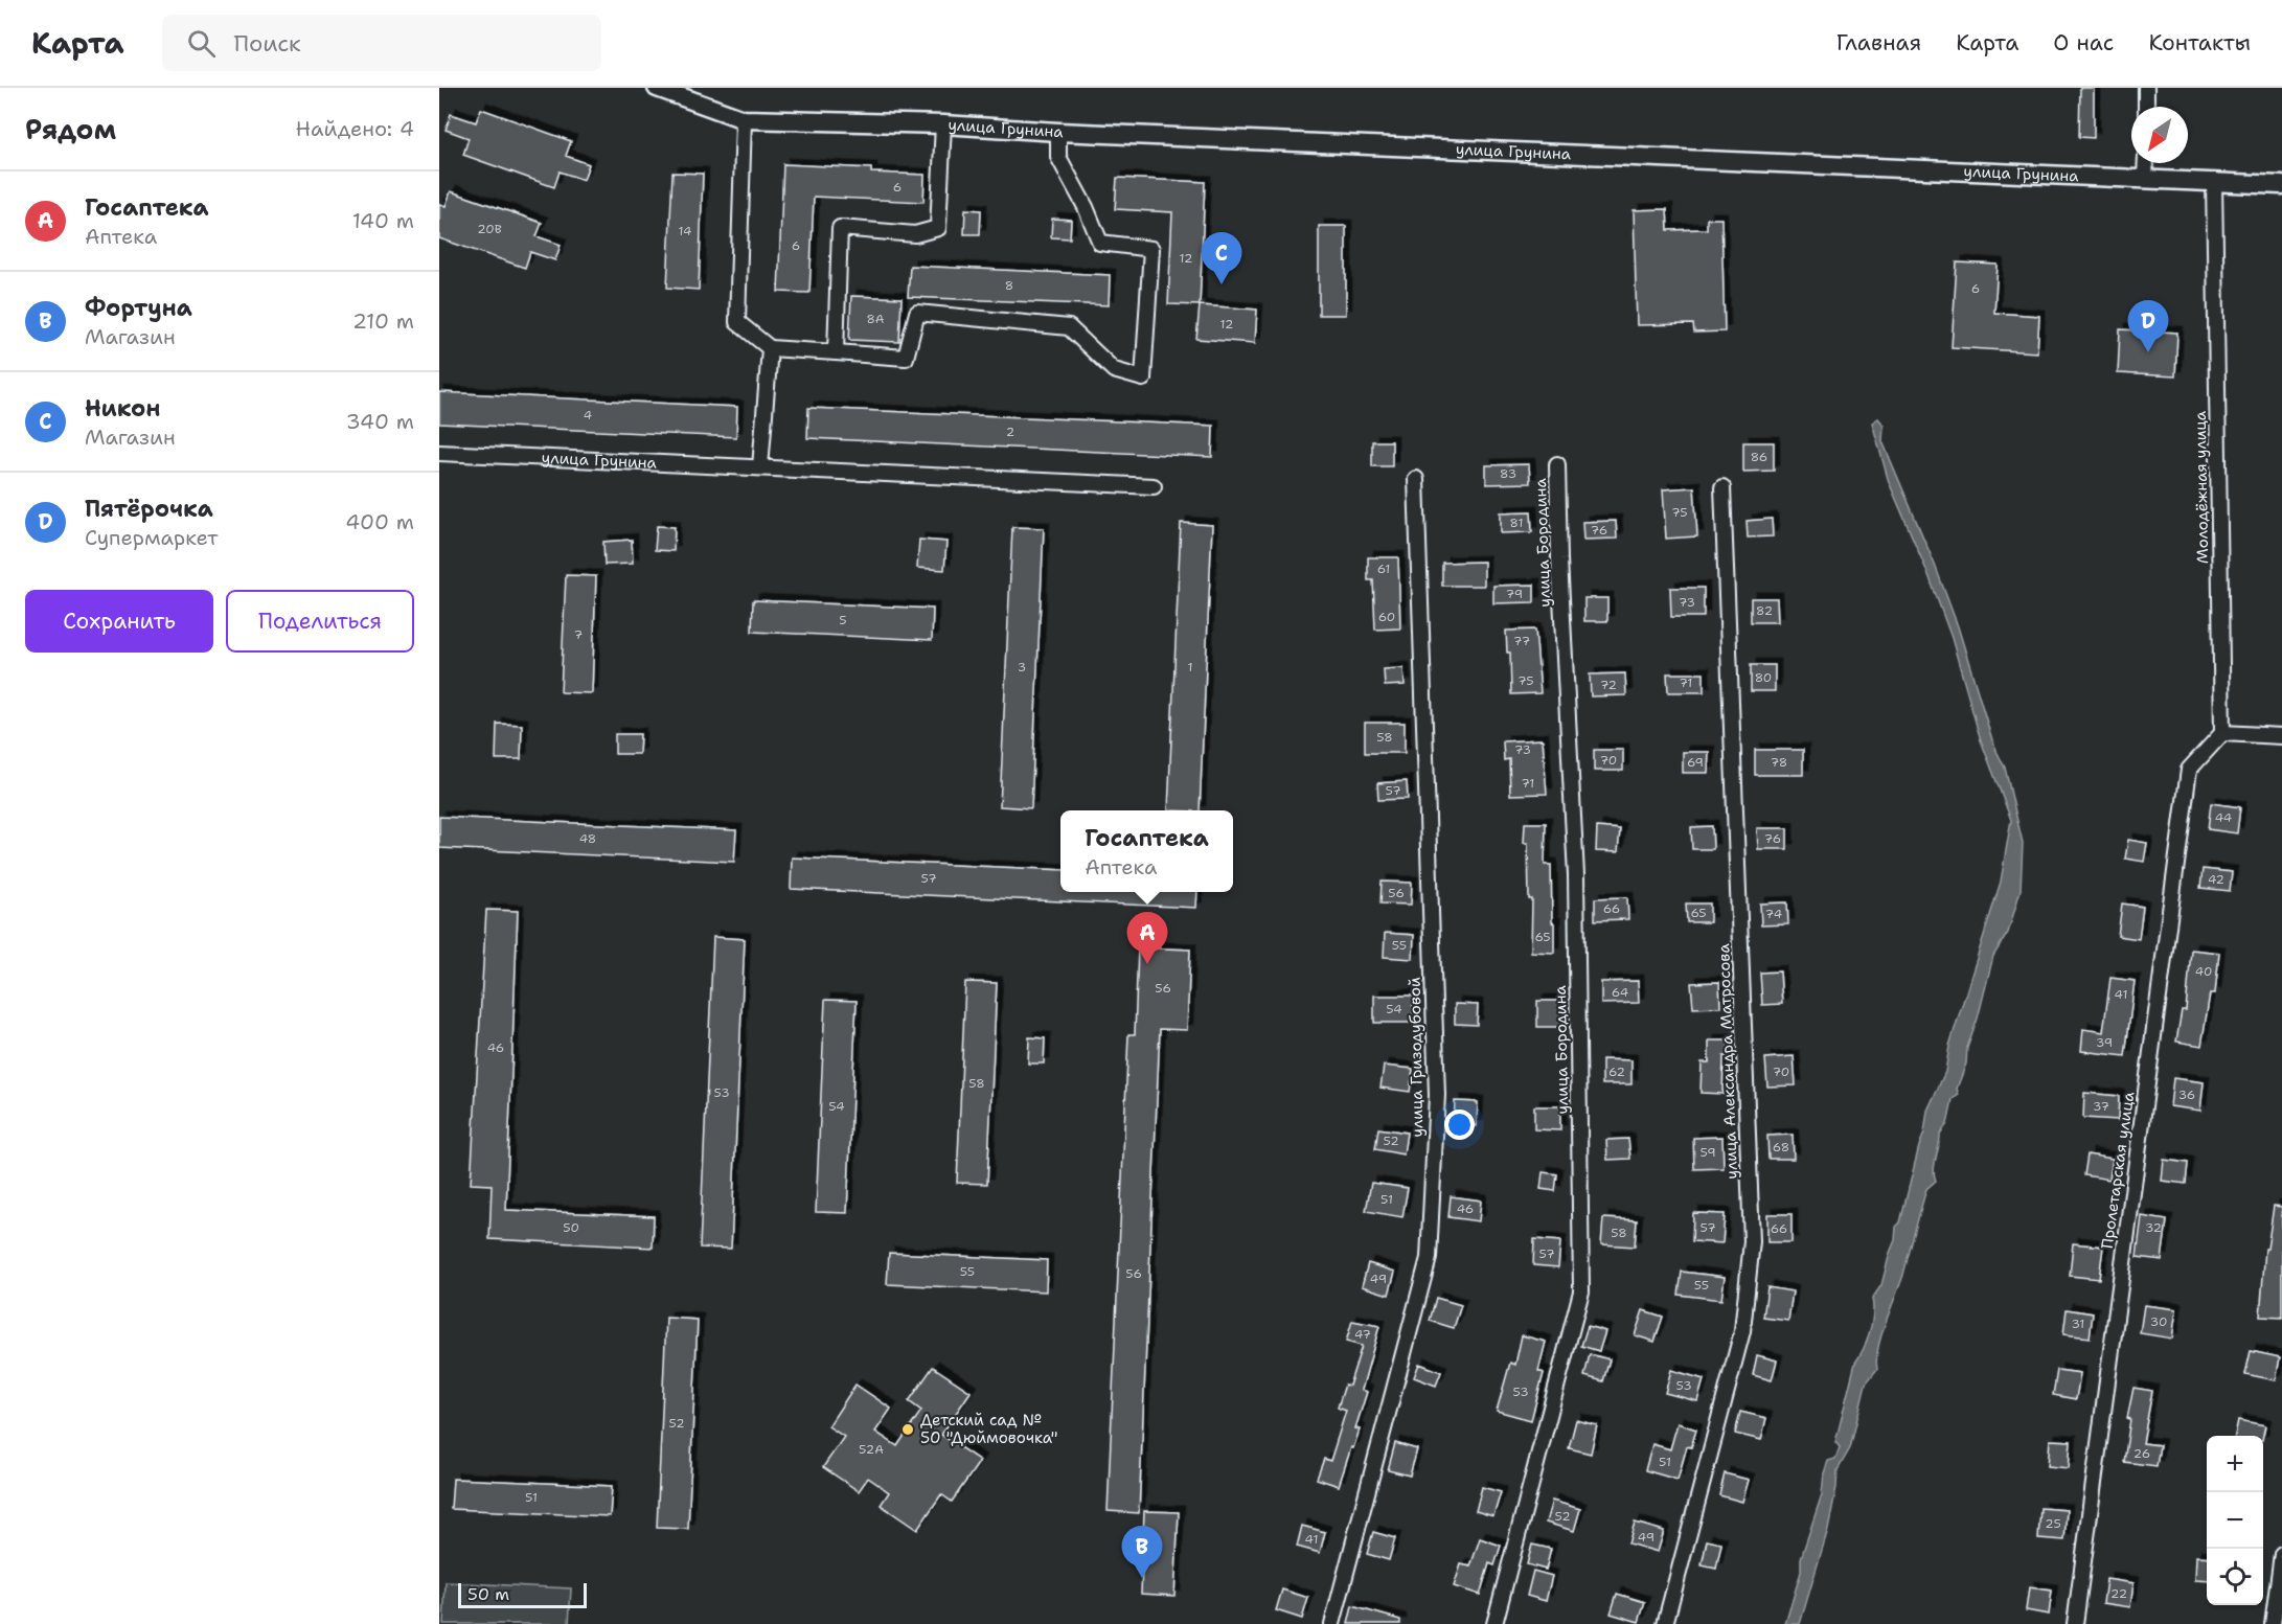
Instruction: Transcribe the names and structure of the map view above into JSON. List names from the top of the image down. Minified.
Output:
{"streets":{"street":["улица Грунина","Молодёжная улица","улица Бородина","улица Гризодубовой","улица Александра Матросова","Пролетарская улица"]},"crossings":[["улица Грунина","Молодёжная улица"],["Молодёжная улица","Пролетарская улица"]],"places":["Детский сад № 50 \"Дюймовочка\""],"house_numbers":["6","20В","14","6","12","8","6","8А","12","4","2","86","83","75","81","76","61","79","73","82","60","5","7","77","3","1","80","75","71","72","58","73","70","69","78","71","57","44","48","76","57","42","56","66","65","74","65","55","40","56","64","41","54","39","46","62","70","58","53","36","54","37","52","68","59","51","46","50","57","32","66","58","57","55","56","49","55","30","31","47","53","53","52","52А","26","51","51","52","25","49","41","22"],"scale_bar":"50 m","north":"bottom left","page":{"header":"Карта","search":"Поиск","nav":["Главная","Карта","О нас","Контакты"],"heading":["Рядом","Найдено: 4"],"list":[{"mark":"A","name":"Госаптека","note":"Аптека","value":"140 m"},{"mark":"B","name":"Фортуна","note":"Магазин","value":"210 m"},{"mark":"C","name":"Никон","note":"Магазин","value":"340 m"},{"mark":"D","name":"Пятёрочка","note":"Супермаркет","value":"400 m"}],"pins":["C","D","A","B"],"buttons":["Сохранить","Поделиться"],"popup":["Госаптека","Аптека"],"map_buttons":["+","−"],"scale":"50 m"}}
